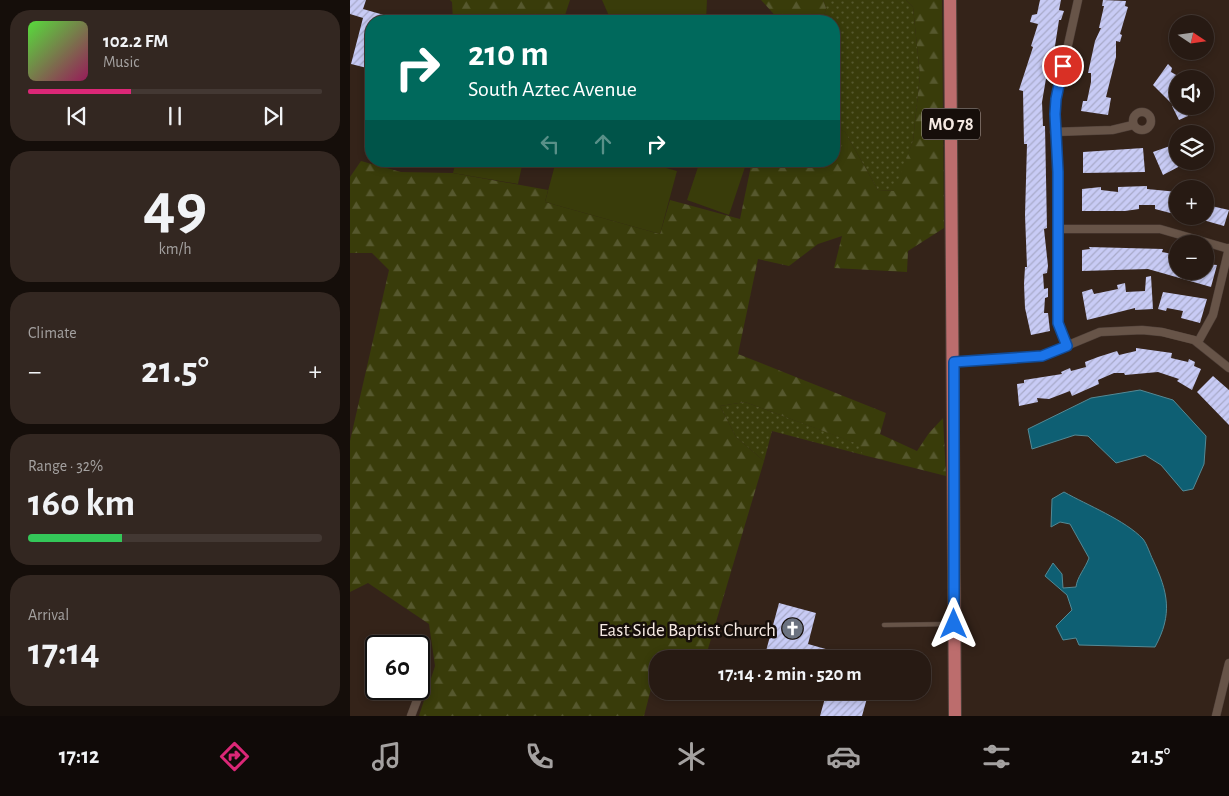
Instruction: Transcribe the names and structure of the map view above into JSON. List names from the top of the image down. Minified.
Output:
{"streets":{"main road":["MO 78"]},"places":{"church":["East Side Baptist Church"]},"north":"right","page":{"map_buttons":["+","−"],"turn":["210 m","South Aztec Avenue"],"song":["102.2 FM","Music"],"tile":[["49","km/h"],"Climate",["Range · 32%","160 km"],["Arrival","17:14"]],"heat":["−","21.5°","+"],"limit":"60","trip":"17:14 · 2 min · 520 m","tabs":["17:12","21.5°"]}}
